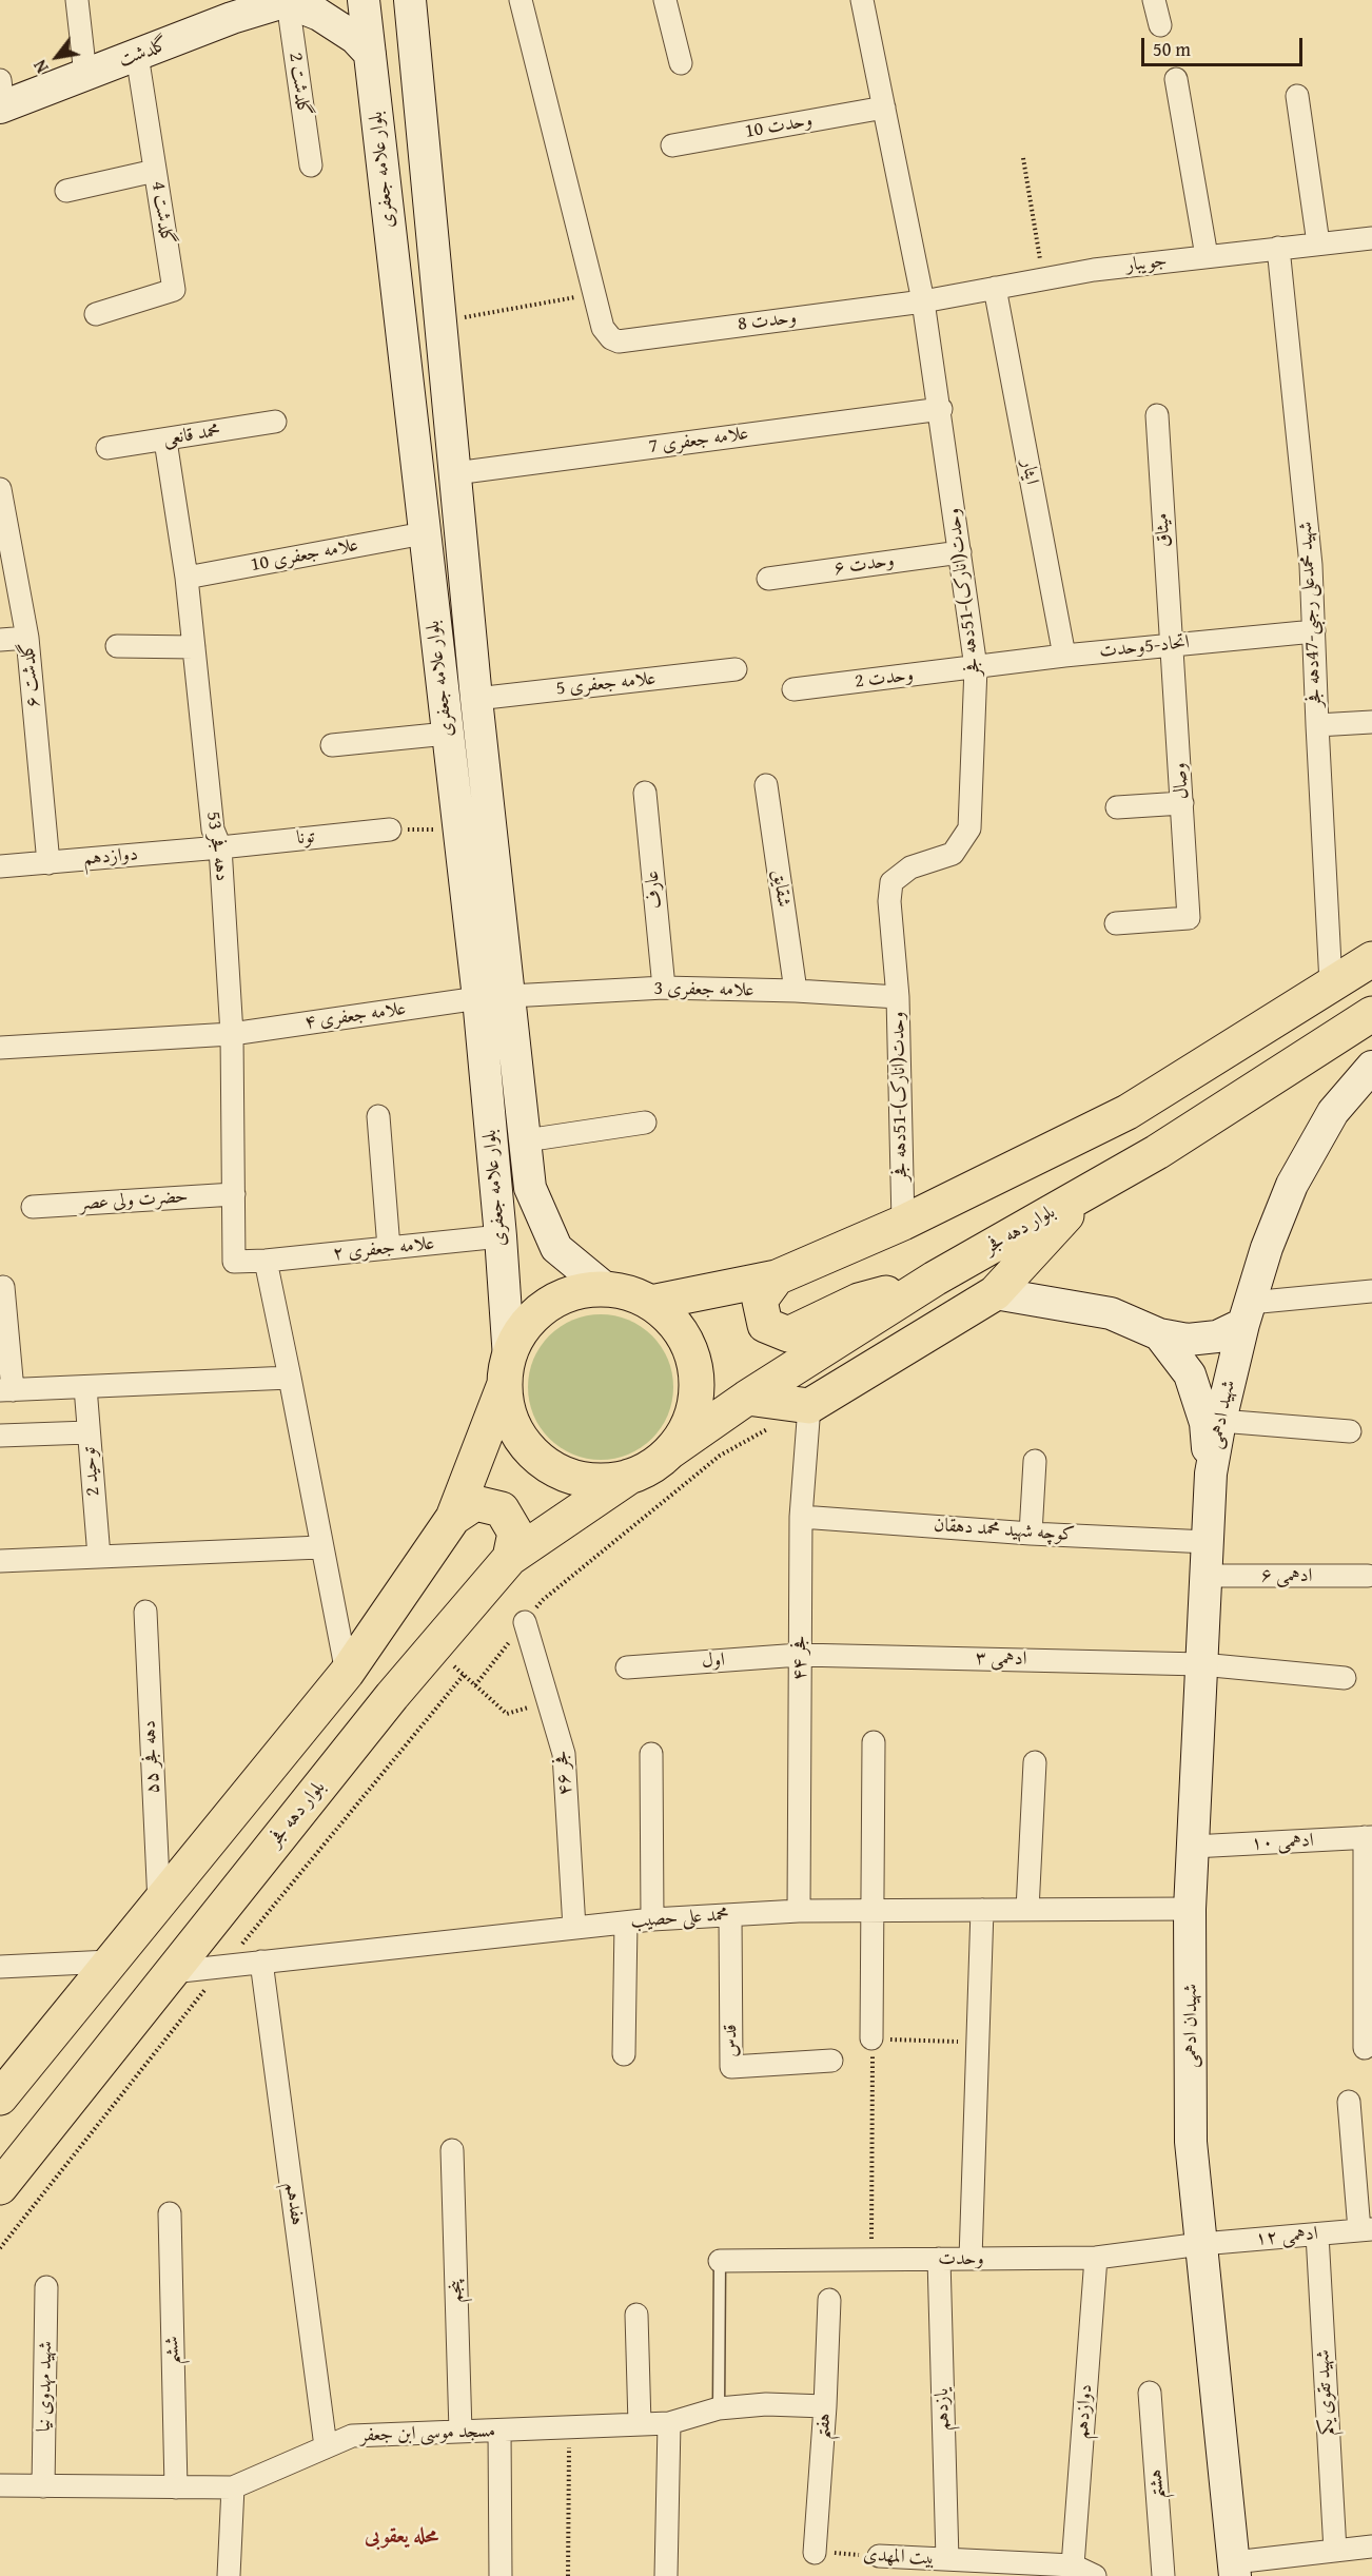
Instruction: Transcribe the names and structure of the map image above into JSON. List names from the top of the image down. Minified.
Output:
{"streets":{"main road":["گلدشت","بلوار علامه جعفری","بلوار دهه فجر","شهید ادهمی","شهیدان ادهمی"],"street":["گلدشت 2","وحدت 10","گلدشت 4","جویبار","وحدت 8","محمد قانعی","علامه جعفری 7","ایثار","میثاق","علامه جعفری 10","وحدت ۶","وحدت(انارک)-51دهه فجر","شهید محمدعلی رجبی-47دهه فجر","اتحاد-5وحدت","گلدشت ۶","وحدت 2","علامه جعفری 5","وصال","تونا","دهه فجر 53","دوازدهم","شقایق","عارف","علامه جعفری 3","علامه جعفری ۴","حضرت ولی عصر","علامه جعفری ۲","توحید 2","کوچه شهید محمد دهقان","ادهمی ۶","فجر ۴۴","ادهمی ۳","اول","دهه فجر ۵۵","فجر ۴۶","ادهمی ۱۰","محمد علی حصیب","قدس","هفدهم","ادهمی ۱۲","وحدت","پنجم","ششم","شهید مهدوی نیا","شهید تقوی یکم","یازدهم","هفتم","مسجد موسی ابن جعفر","هشتم","بیت المهدی"]},"crossings":[["گلدشت","گلدشت 2"],["گلدشت","گلدشت 4"],["وحدت 10","وحدت(انارک)-51دهه فجر"],["بلوار علامه جعفری","علامه جعفری 7"],["بلوار علامه جعفری","علامه جعفری 10"],["بلوار علامه جعفری","علامه جعفری 5"],["بلوار علامه جعفری","علامه جعفری 3"],["بلوار علامه جعفری","علامه جعفری ۴"],["بلوار علامه جعفری","بلوار دهه فجر"],["بلوار علامه جعفری","علامه جعفری ۲"],["جویبار","وحدت 8"],["جویبار","ایثار"],["جویبار","وحدت(انارک)-51دهه فجر"],["جویبار","شهید محمدعلی رجبی-47دهه فجر"],["وحدت 8","وحدت(انارک)-51دهه فجر"],["محمد قانعی","دهه فجر 53"],["علامه جعفری 7","وحدت(انارک)-51دهه فجر"],["ایثار","اتحاد-5وحدت"],["میثاق","اتحاد-5وحدت"],["میثاق","وصال"],["علامه جعفری 10","دهه فجر 53"],["وحدت ۶","وحدت(انارک)-51دهه فجر"],["وحدت(انارک)-51دهه فجر","اتحاد-5وحدت"],["وحدت(انارک)-51دهه فجر","وحدت 2"],["وحدت(انارک)-51دهه فجر","علامه جعفری 3"],["شهید محمدعلی رجبی-47دهه فجر","اتحاد-5وحدت"],["اتحاد-5وحدت","وحدت 2"],["اتحاد-5وحدت","وصال"],["گلدشت ۶","دوازدهم"],["تونا","دهه فجر 53"],["تونا","دوازدهم"],["دهه فجر 53","دوازدهم"],["دهه فجر 53","علامه جعفری ۴"],["دهه فجر 53","حضرت ولی عصر"],["دهه فجر 53","علامه جعفری ۲"],["دوازدهم","وحدت"],["دوازدهم","بیت المهدی"],["شقایق","علامه جعفری 3"],["عارف","علامه جعفری 3"],["بلوار دهه فجر","محمد علی حصیب"],["شهید ادهمی","شهیدان ادهمی"],["کوچه شهید محمد دهقان","فجر ۴۴"],["کوچه شهید محمد دهقان","شهیدان ادهمی"],["ادهمی ۶","شهیدان ادهمی"],["فجر ۴۴","ادهمی ۳"],["فجر ۴۴","اول"],["فجر ۴۴","محمد علی حصیب"],["ادهمی ۳","اول"],["ادهمی ۳","شهیدان ادهمی"],["فجر ۴۶","محمد علی حصیب"],["ادهمی ۱۰","شهیدان ادهمی"],["محمد علی حصیب","شهیدان ادهمی"],["محمد علی حصیب","قدس"],["محمد علی حصیب","هفدهم"],["شهیدان ادهمی","ادهمی ۱۲"],["شهیدان ادهمی","وحدت"],["هفدهم","مسجد موسی ابن جعفر"],["ادهمی ۱۲","وحدت"],["ادهمی ۱۲","شهید تقوی یکم"],["وحدت","یازدهم"],["پنجم","مسجد موسی ابن جعفر"],["ششم","مسجد موسی ابن جعفر"],["شهید مهدوی نیا","مسجد موسی ابن جعفر"],["یازدهم","بیت المهدی"],["هفتم","مسجد موسی ابن جعفر"],["هفتم","بیت المهدی"]],"districts":["محله یعقوبی"],"scale_bar":"50 m","north":"bottom left"}
